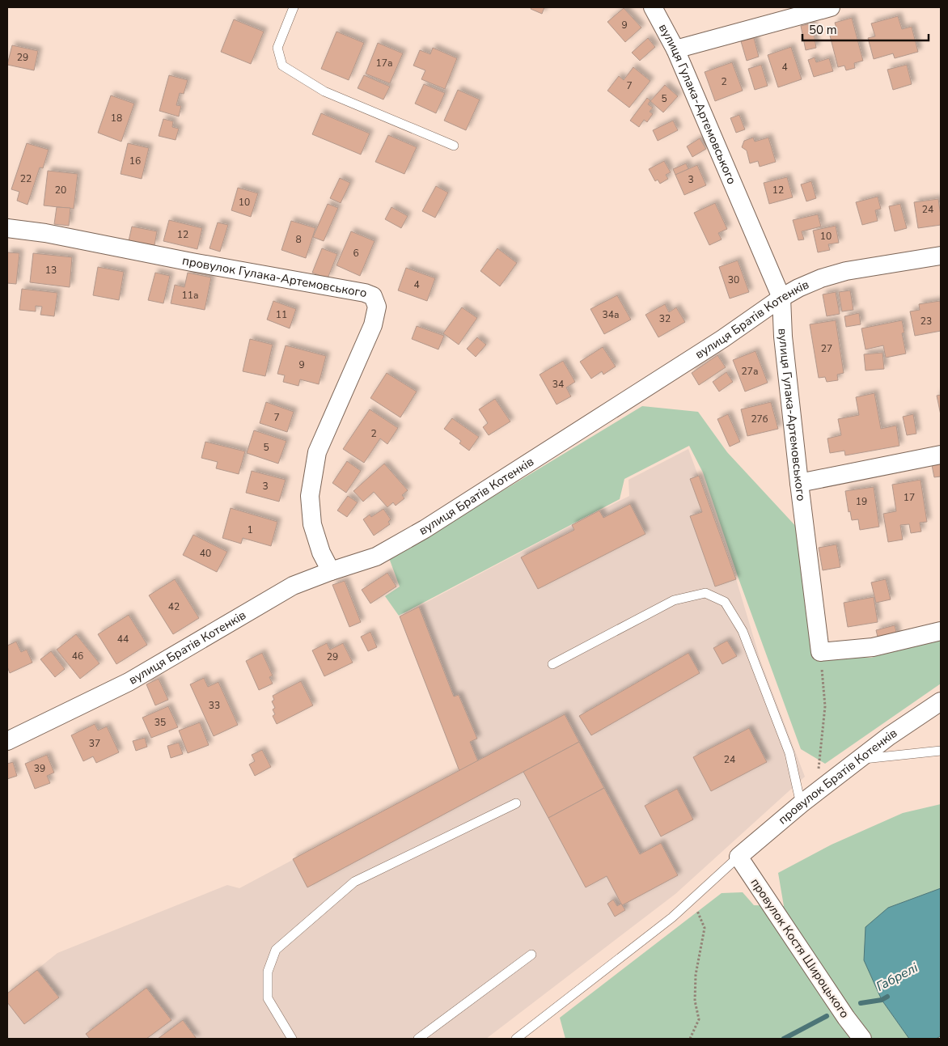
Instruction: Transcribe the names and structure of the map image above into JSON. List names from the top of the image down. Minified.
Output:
{"streets":{"street":["вулиця Гулака-Артемовського","провулок Гулака-Артемовського","вулиця Братів Котенків","провулок Братів Котенків","провулок Костя Широцького"]},"crossings":[["вулиця Гулака-Артемовського","вулиця Братів Котенків"],["провулок Гулака-Артемовського","вулиця Братів Котенків"],["провулок Братів Котенків","провулок Костя Широцького"]],"water":["Габрелі"],"house_numbers":["9","29","17а","4","2","7","5","18","16","22","3","20","12","10","24","12","10","8","6","13","30","4","11а","11","34а","32","23","27","9","27а","34","7","27б","2","5","3","17","19","1","40","42","44","46","29","33","35","37","24","39"],"scale_bar":"50 m"}
